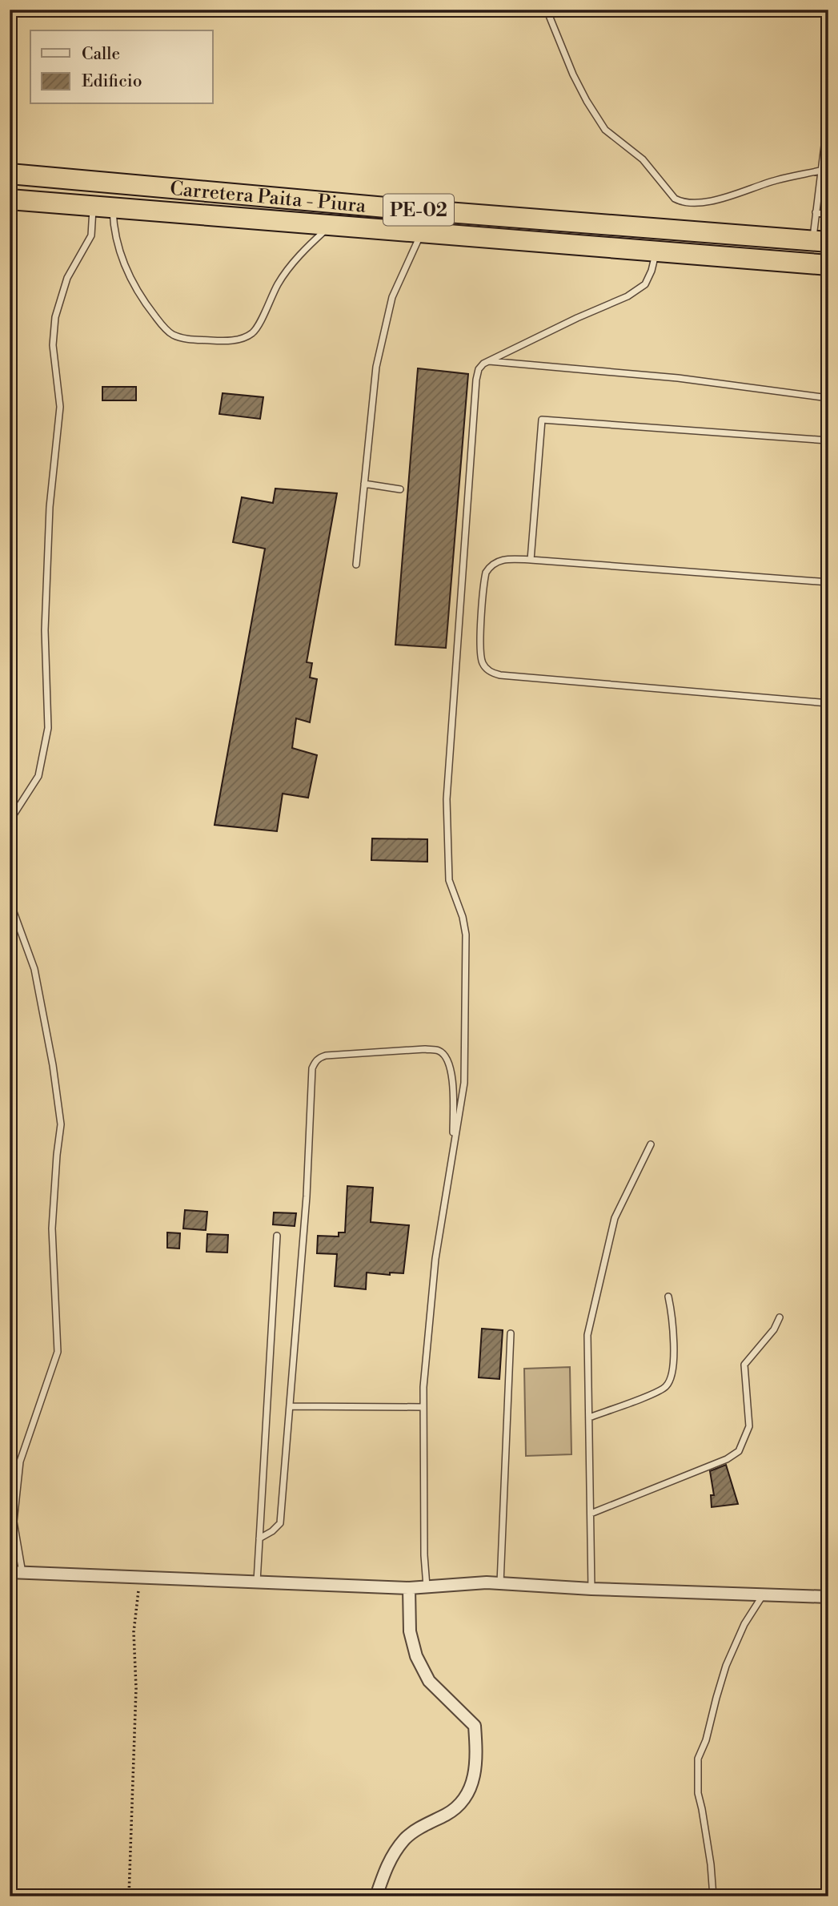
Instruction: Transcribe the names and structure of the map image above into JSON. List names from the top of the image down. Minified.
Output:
{"streets":{"highway":["Carretera Paita - Piura","PE-02"]},"legend":["Calle","Edificio"]}
